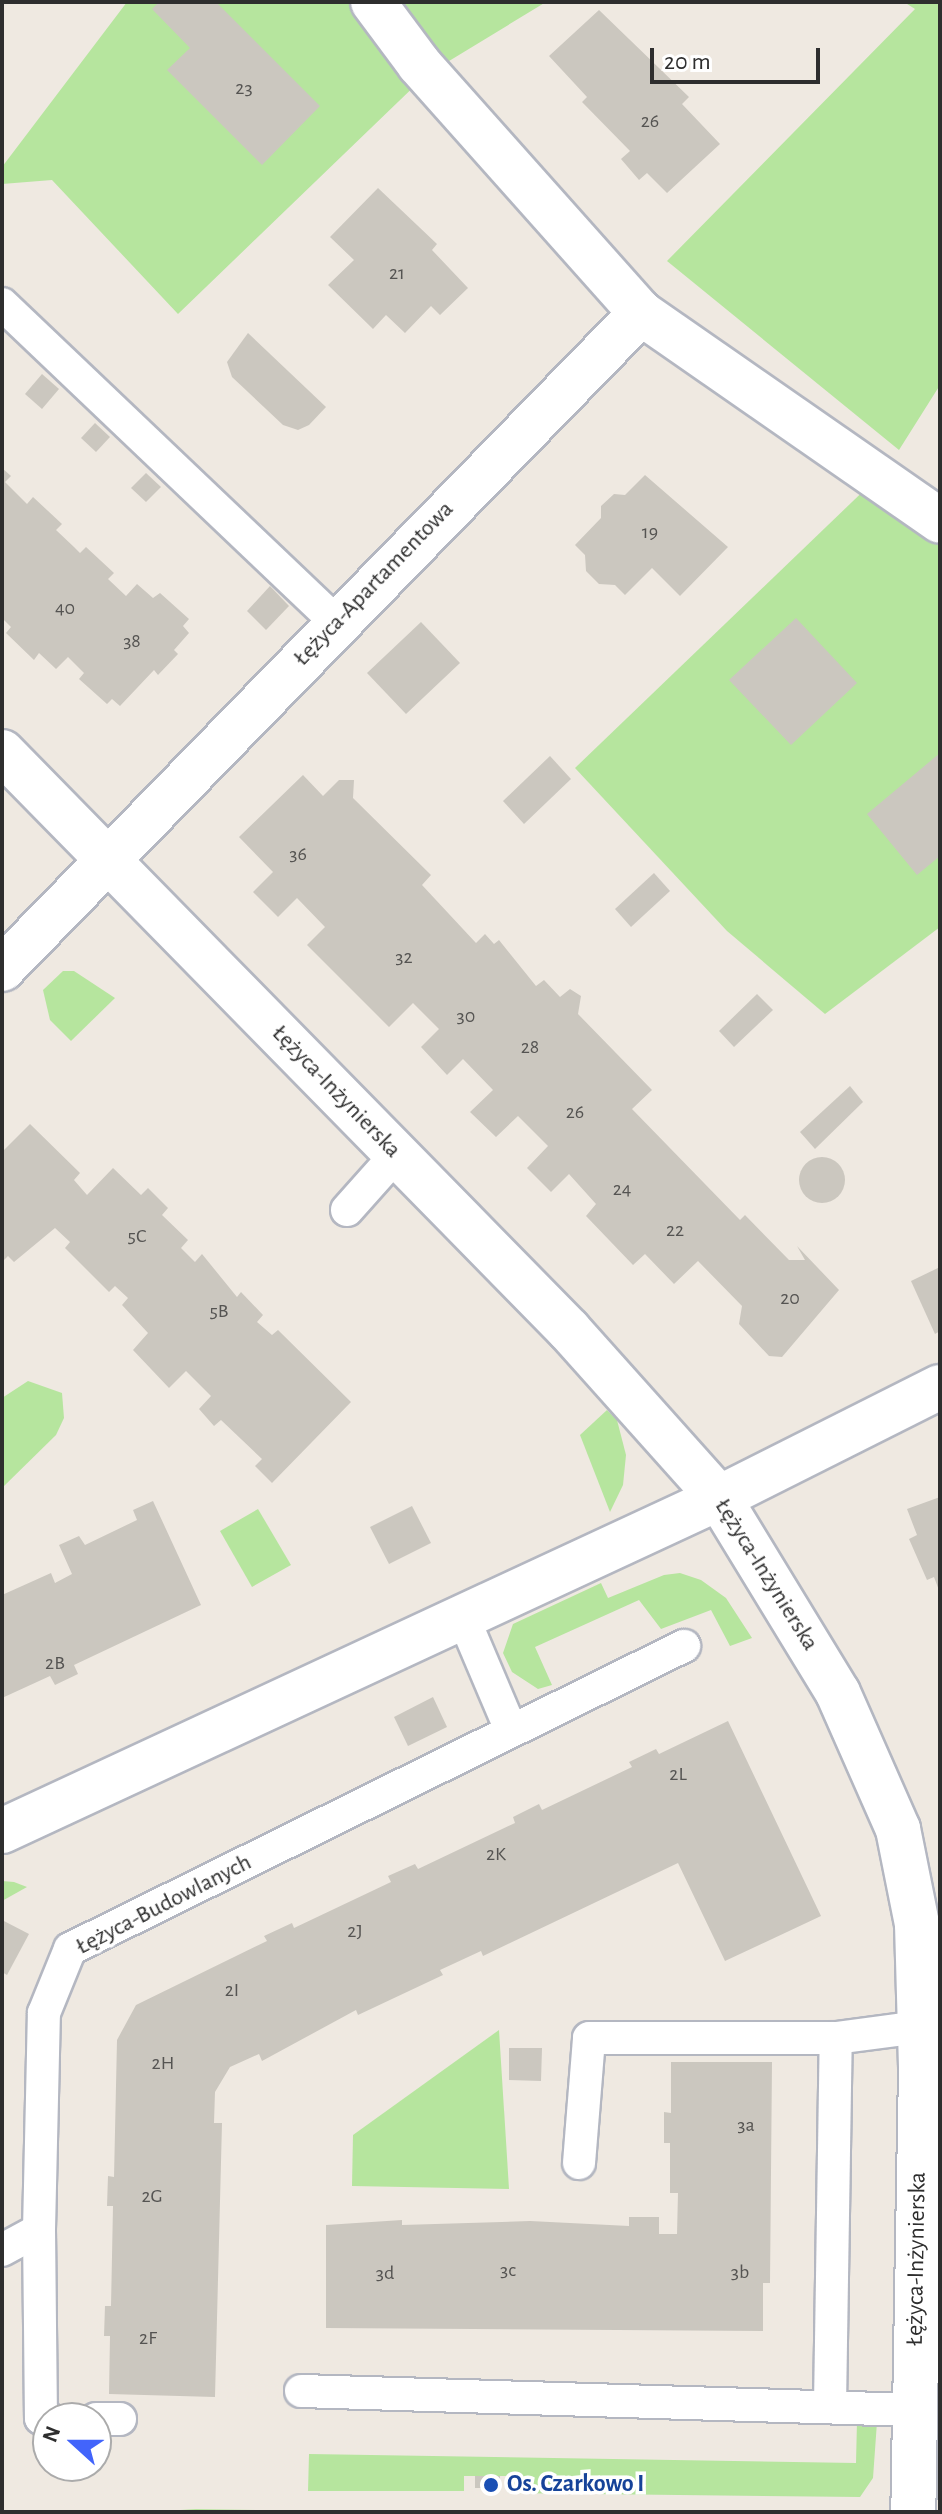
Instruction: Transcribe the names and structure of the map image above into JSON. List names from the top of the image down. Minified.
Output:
{"streets":{"street":["Łężyca-Apartamentowa","Łężyca-Inżynierska"],"lane":["Łężyca-Budowlanych"]},"crossings":[["Łężyca-Apartamentowa","Łężyca-Inżynierska"]],"places":["Os. Czarkowo I"],"house_numbers":["23","26","21","19","40","38","36","32","30","28","26","24","22","5C","20","5B","2B","2L","2K","2J","2I","2H","3a","2G","3c","3b","3d","2F"],"scale_bar":"20 m","north":"left"}
